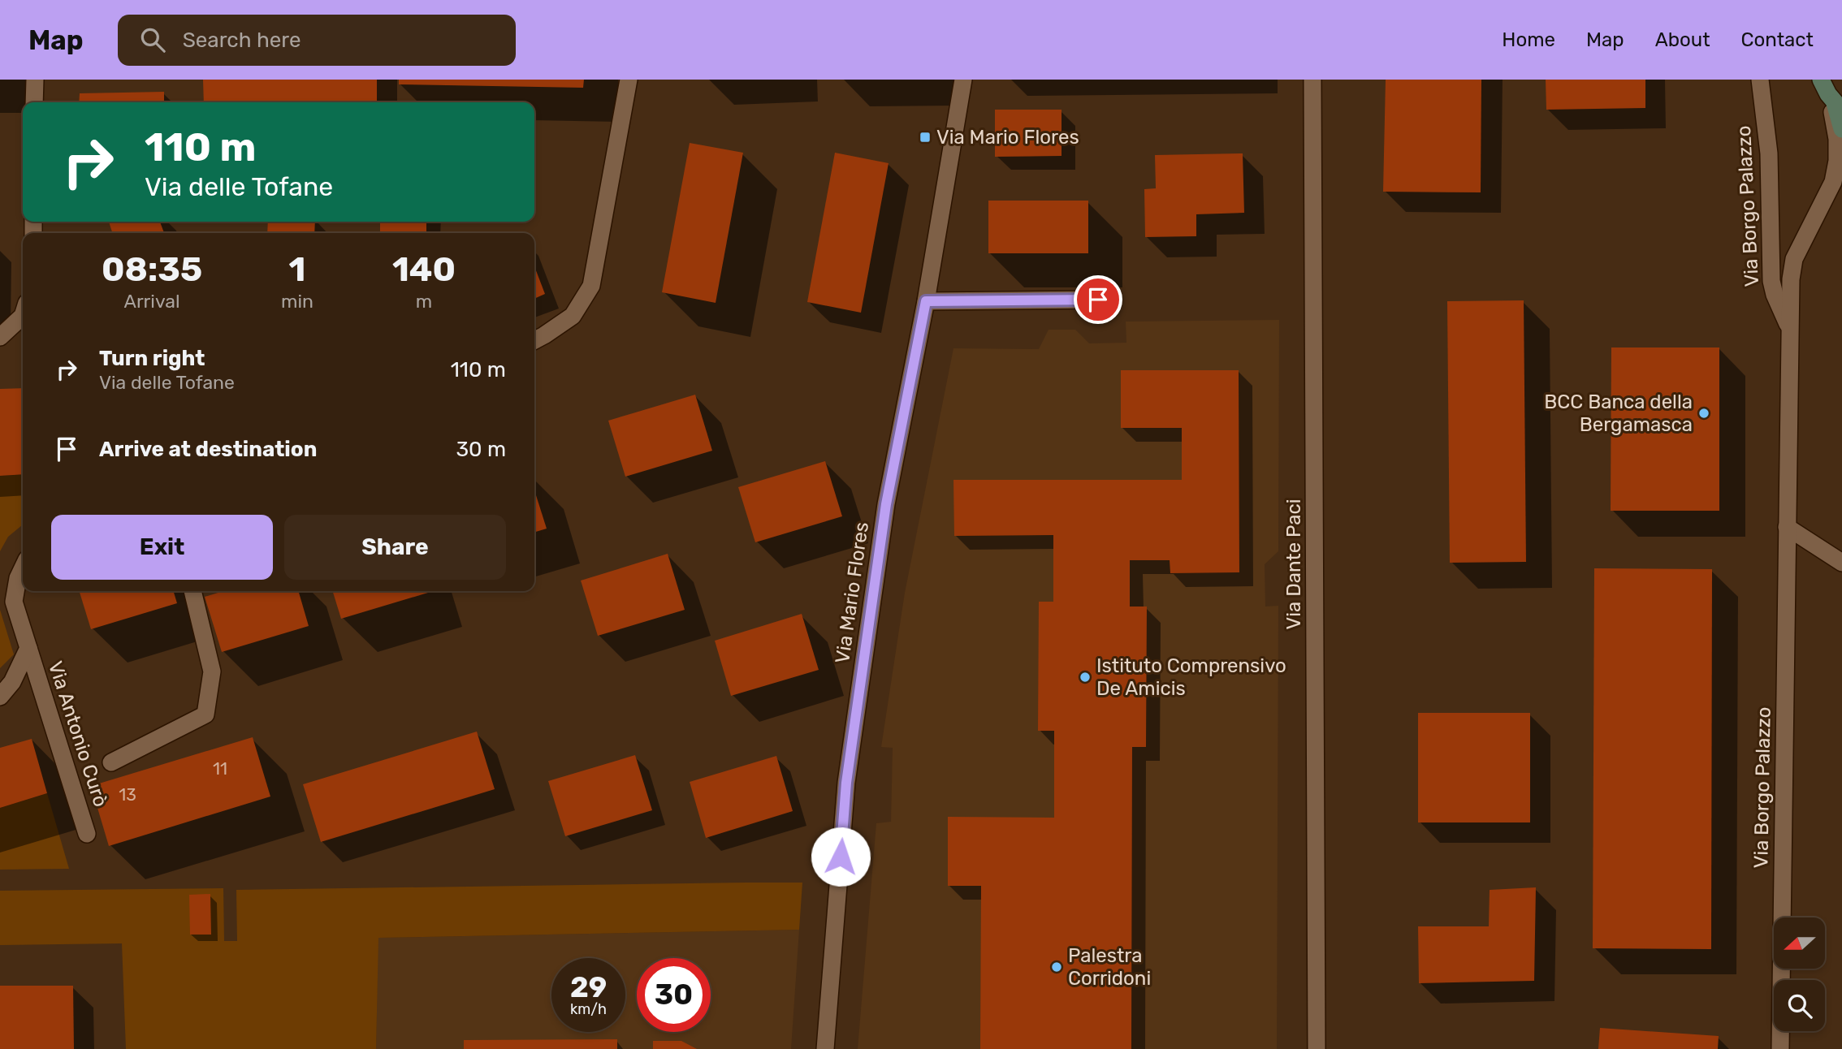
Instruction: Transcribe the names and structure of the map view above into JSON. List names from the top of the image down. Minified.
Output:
{"streets":{"main road":["Via Borgo Palazzo"],"street":["Via Dante Paci","Via Mario Flores","Via Antonio Curò"]},"places":{"transit":["Via Mario Flores"],"other":["BCC Banca della Bergamasca","Istituto Comprensivo De Amicis","Palestra Corridoni"]},"house_numbers":["11","13"],"north":"left","page":{"header":"Map","search":"Search here","nav":["Home","Map","About","Contact"],"turn":["110 m","Via delle Tofane"],"eta":["08:35","Arrival","1","min","140","m"],"list":[{"name":"Turn right","note":"Via delle Tofane","value":"110 m"},{"name":"Arrive at destination","value":"30 m"}],"buttons":["Exit","Share"],"speed":"29 km/h","limit":"30"}}
